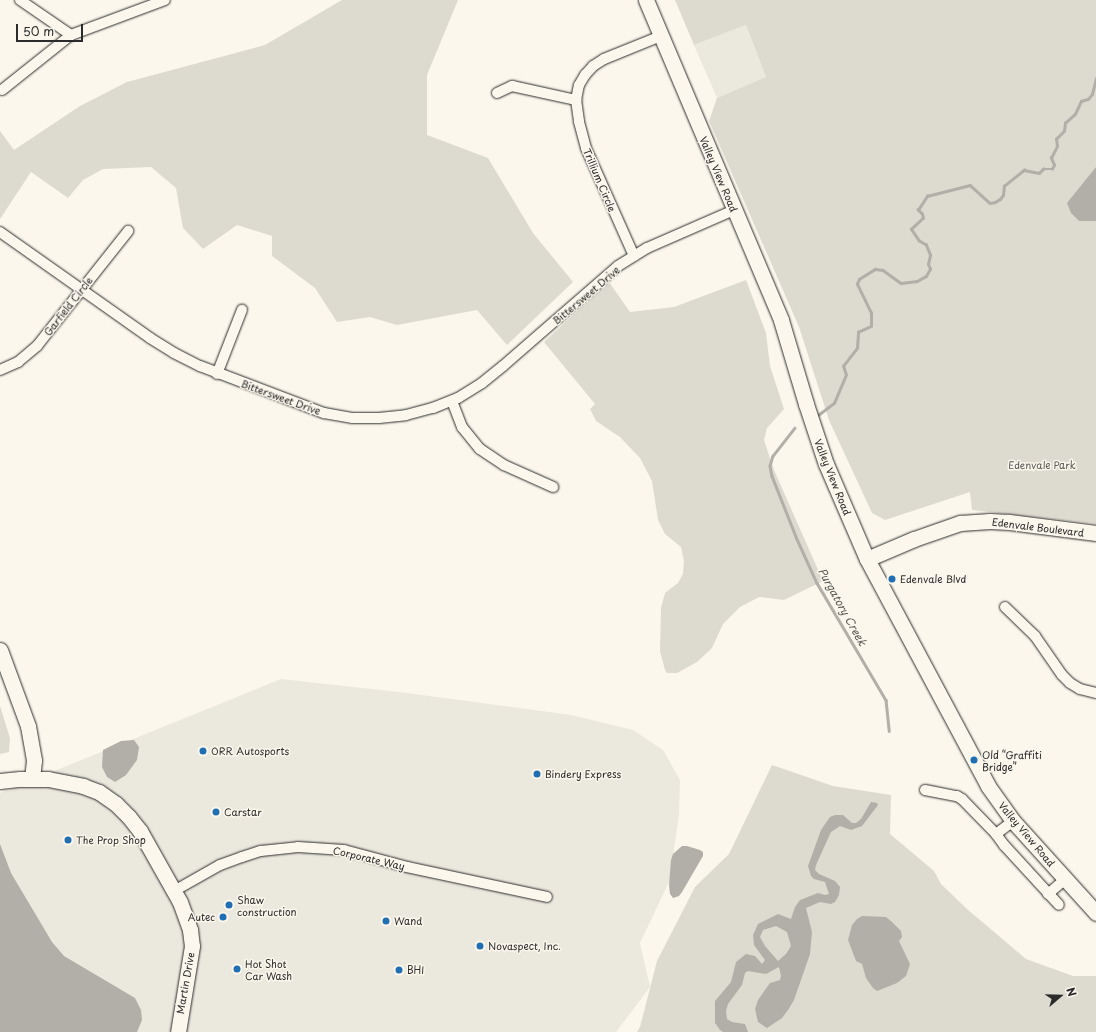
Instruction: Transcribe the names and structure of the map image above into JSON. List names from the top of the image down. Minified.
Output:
{"streets":{"main road":["Valley View Road","Edenvale Boulevard","Martin Drive"],"street":["Trillium Circle","Bittersweet Drive","Garfield Circle","Corporate Way"]},"crossings":[["Valley View Road","Trillium Circle"],["Valley View Road","Bittersweet Drive"],["Valley View Road","Edenvale Boulevard"],["Trillium Circle","Bittersweet Drive"],["Bittersweet Drive","Garfield Circle"],["Corporate Way","Martin Drive"]],"water":["Purgatory Creek"],"parks":["Edenvale Park"],"places":["Edenvale Blvd","ORR Autosports","Old “Graffiti Bridge”","Bindery Express","Carstar","The Prop Shop","Shaw construction","Autec","Wand","Novaspect, Inc.","Hot Shot Car Wash","BHI"],"scale_bar":"50 m","north":"right"}
